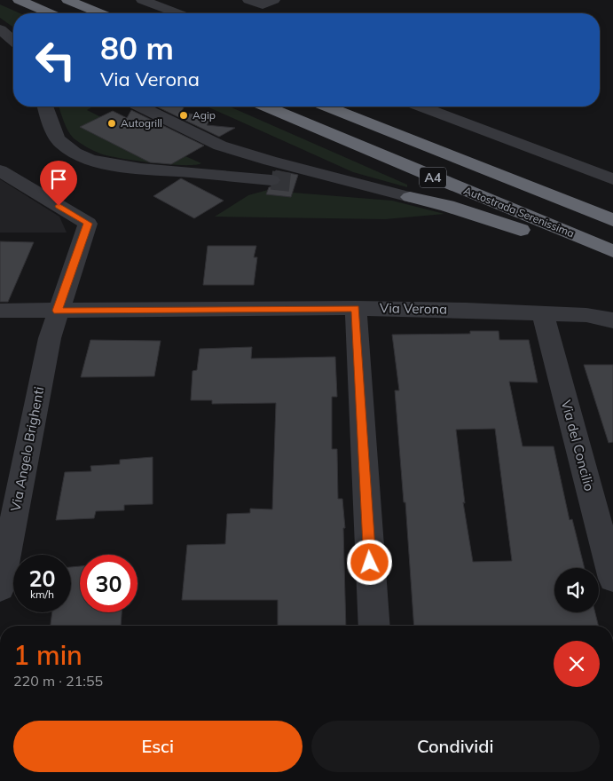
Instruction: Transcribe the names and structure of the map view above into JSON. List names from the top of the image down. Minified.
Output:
{"streets":{"highway":["A4","Autostrada Serenissima"],"street":["Via Verona","Via del Concilio","Via Angelo Brighenti"]},"crossings":[["Via Verona","Via del Concilio"],["Via Verona","Via Angelo Brighenti"]],"places":["Agip","Autogrill"],"page":{"turn":["80 m","Via Verona"],"speed":"20 km/h","limit":"30","heading":["1 min","220 m · 21:55"],"buttons":["Esci","Condividi"]}}
